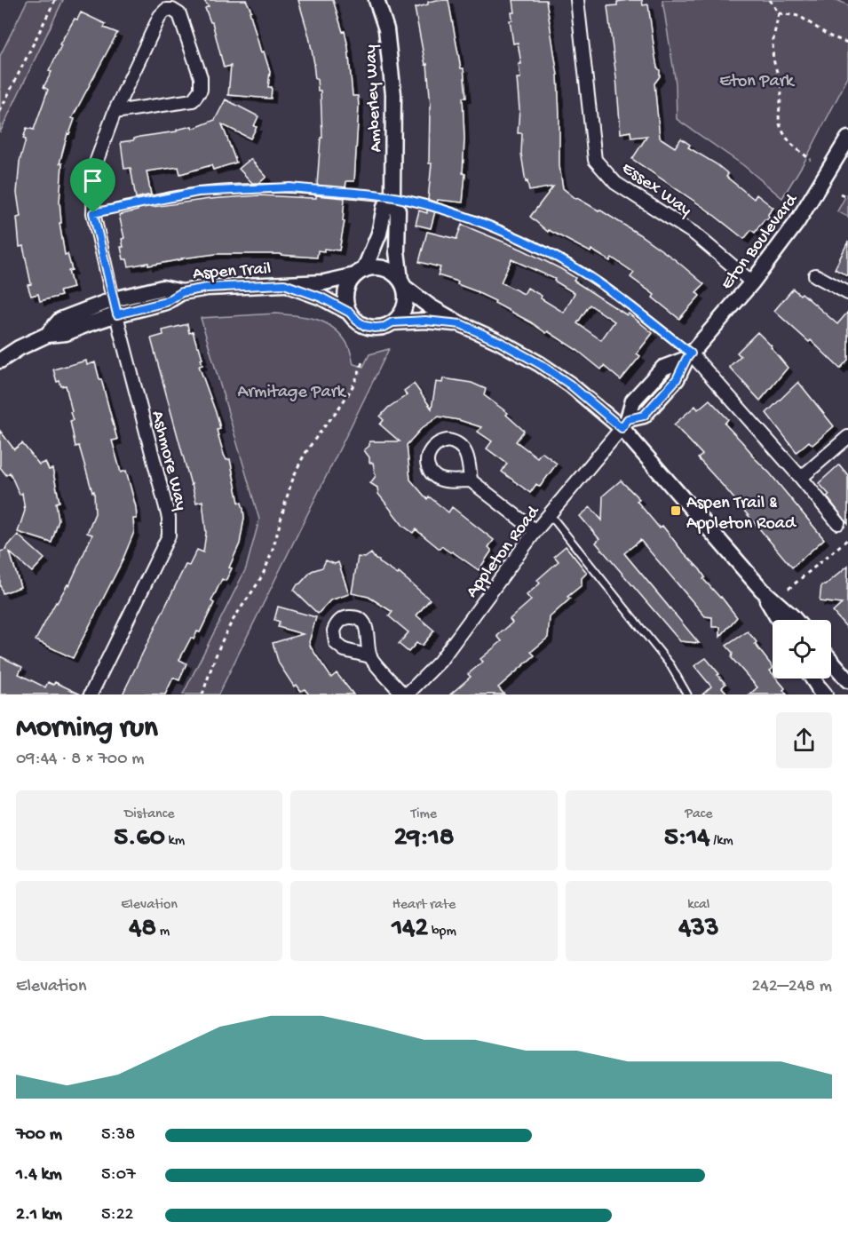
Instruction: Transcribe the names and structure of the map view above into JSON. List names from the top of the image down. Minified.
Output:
{"streets":{"street":["Amberley Way","Essex Way","Eton Boulevard","Aspen Trail","Ashmore Way","Appleton Road"]},"crossings":[["Amberley Way","Aspen Trail"],["Essex Way","Eton Boulevard"],["Eton Boulevard","Aspen Trail"],["Eton Boulevard","Appleton Road"],["Aspen Trail","Ashmore Way"],["Aspen Trail","Appleton Road"]],"parks":["Eton Park","Armitage Park"],"places":{"transit":["Aspen Trail & Appleton Road"]},"page":{"heading":["Morning run","09:44 · 8 × 700 m"],"stats":[["Distance","5.60 km"],["Time","29:18"],["Pace","5:14 /km"],["Elevation","48 m"],["Heart rate","142 bpm"],["kcal","433"]],"chart":["Elevation","242–248 m"],"list":[{"name":"700 m","note":"5:38"},{"name":"1.4 km","note":"5:07"},{"name":"2.1 km","note":"5:22"}]}}
